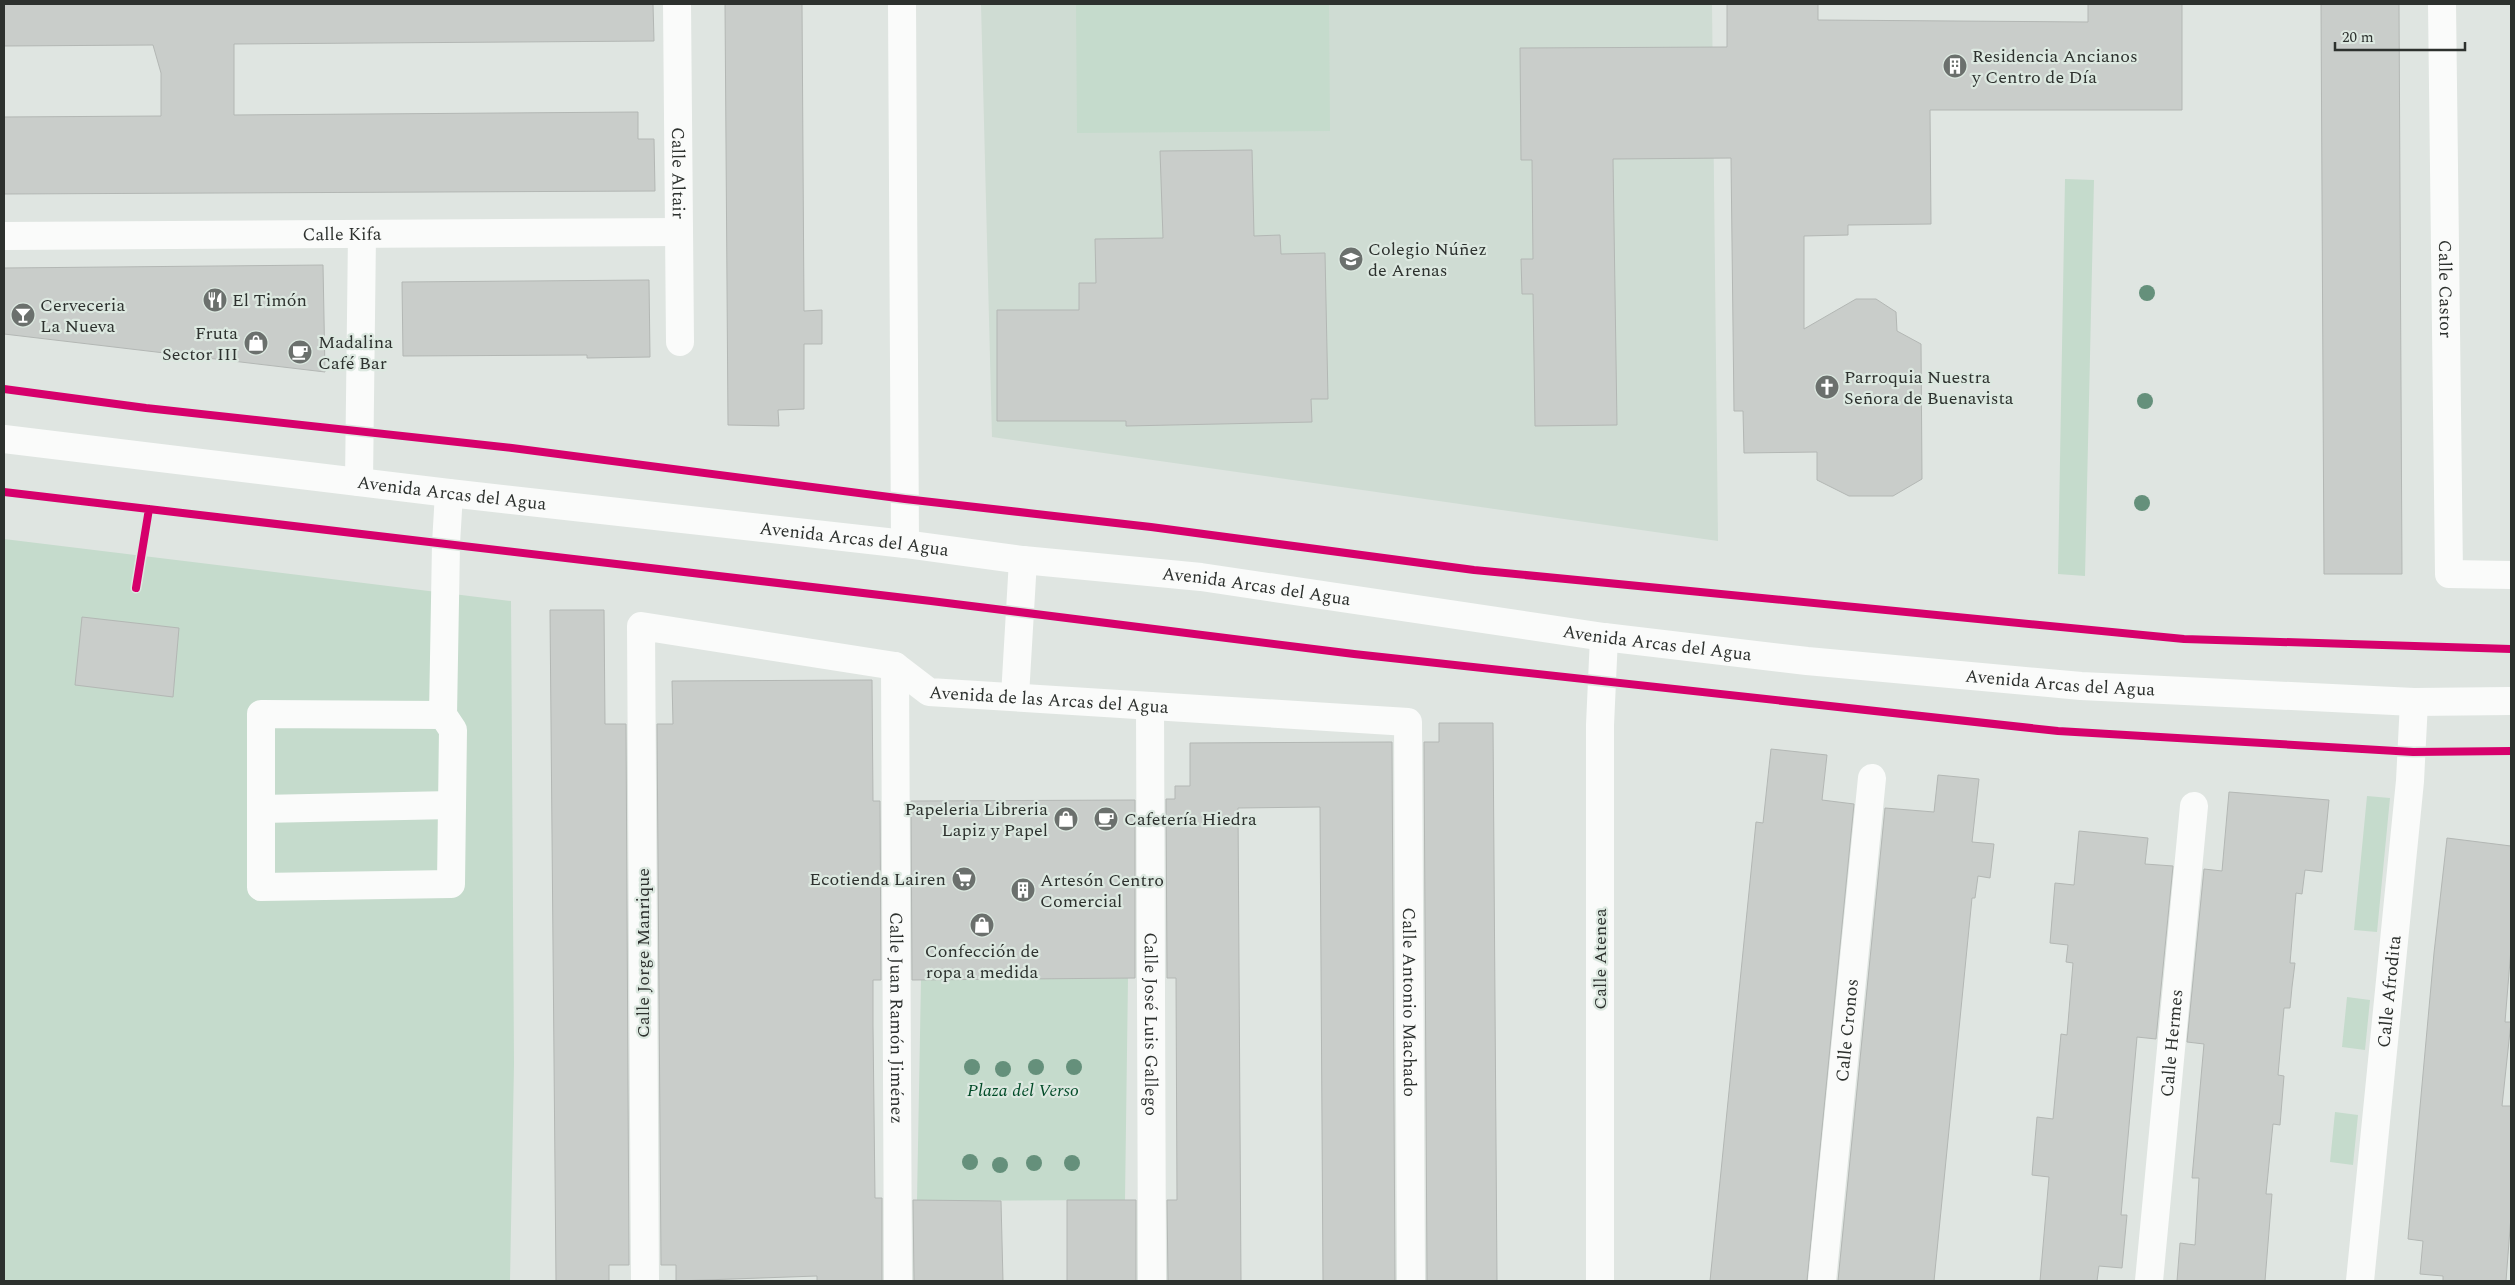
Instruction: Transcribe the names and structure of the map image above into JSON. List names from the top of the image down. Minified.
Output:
{"streets":{"street":["Calle Altair","Calle Kifa","Calle Castor","Avenida Arcas del Agua","Avenida de las Arcas del Agua","Calle Jorge Manrique","Calle Atenea","Calle Afrodita","Calle Antonio Machado","Calle Juan Ramón Jiménez","Calle José Luis Gallego","Calle Cronos","Calle Hermes"]},"crossings":[["Calle Altair","Calle Kifa"],["Avenida Arcas del Agua","Calle Atenea"],["Avenida Arcas del Agua","Calle Afrodita"],["Avenida de las Arcas del Agua","Calle Jorge Manrique"],["Avenida de las Arcas del Agua","Calle Antonio Machado"],["Avenida de las Arcas del Agua","Calle Juan Ramón Jiménez"],["Avenida de las Arcas del Agua","Calle José Luis Gallego"]],"parks":["Plaza del Verso"],"places":{"building":["Residencia Ancianos y Centro de Día","Artesón Centro Comercial"],"school or university":["Colegio Núñez de Arenas"],"restaurant":["El Timón"],"bar":["Cerveceria La Nueva"],"shop":["Fruta Sector III","Papeleria Libreria Lapiz y Papel","Confección de ropa a medida"],"cafe":["Madalina Café Bar","Cafetería Hiedra"],"church":["Parroquia Nuestra Señora de Buenavista"],"supermarket":["Ecotienda Lairen"]},"scale_bar":"20 m"}
